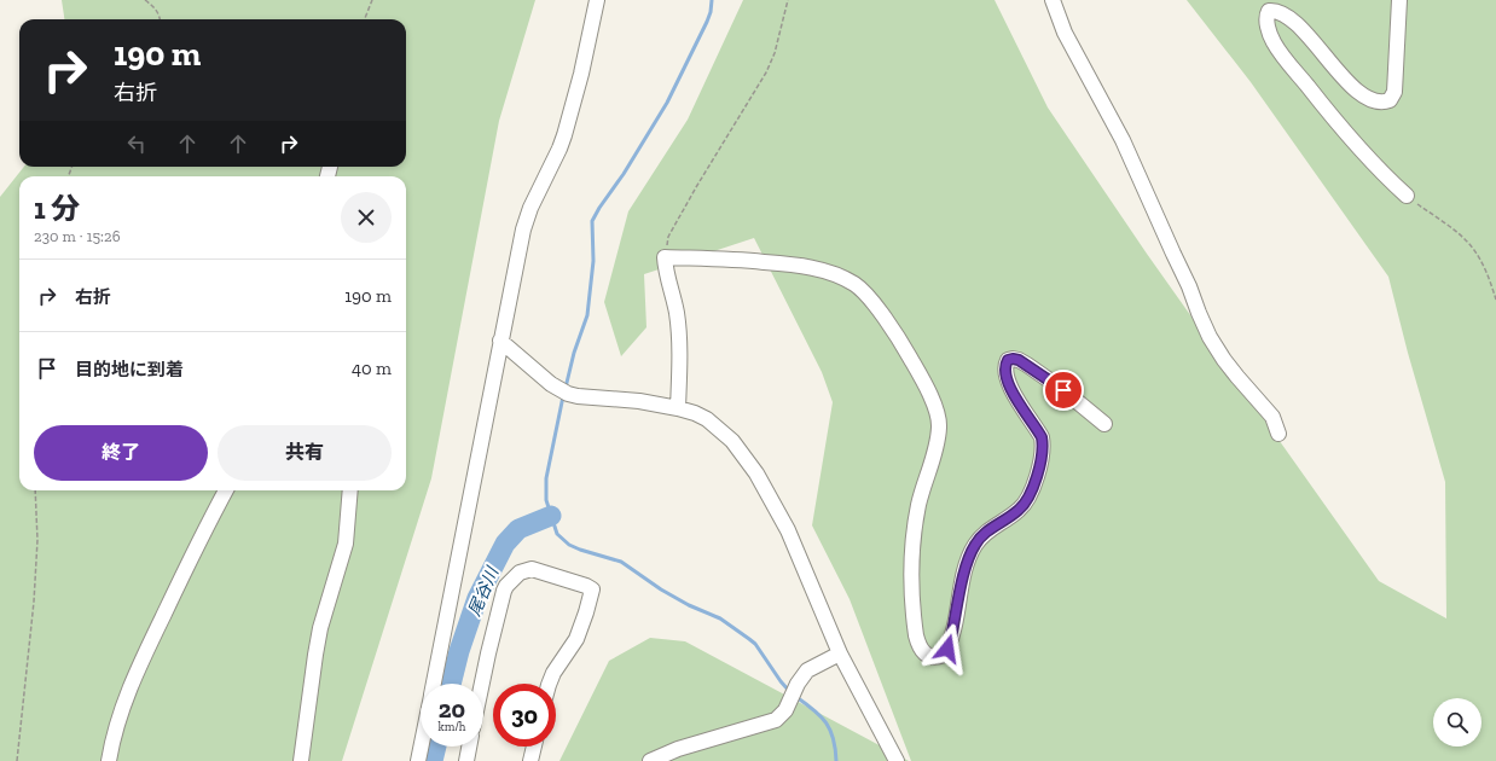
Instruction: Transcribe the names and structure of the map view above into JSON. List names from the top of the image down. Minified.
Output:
{"water":["尾谷川"],"page":{"turn":["190 m","右折"],"heading":["1 分","230 m · 15:26"],"list":[{"name":"右折","value":"190 m"},{"name":"目的地に到着","value":"40 m"}],"buttons":["終了","共有"],"speed":"20 km/h","limit":"30"}}
